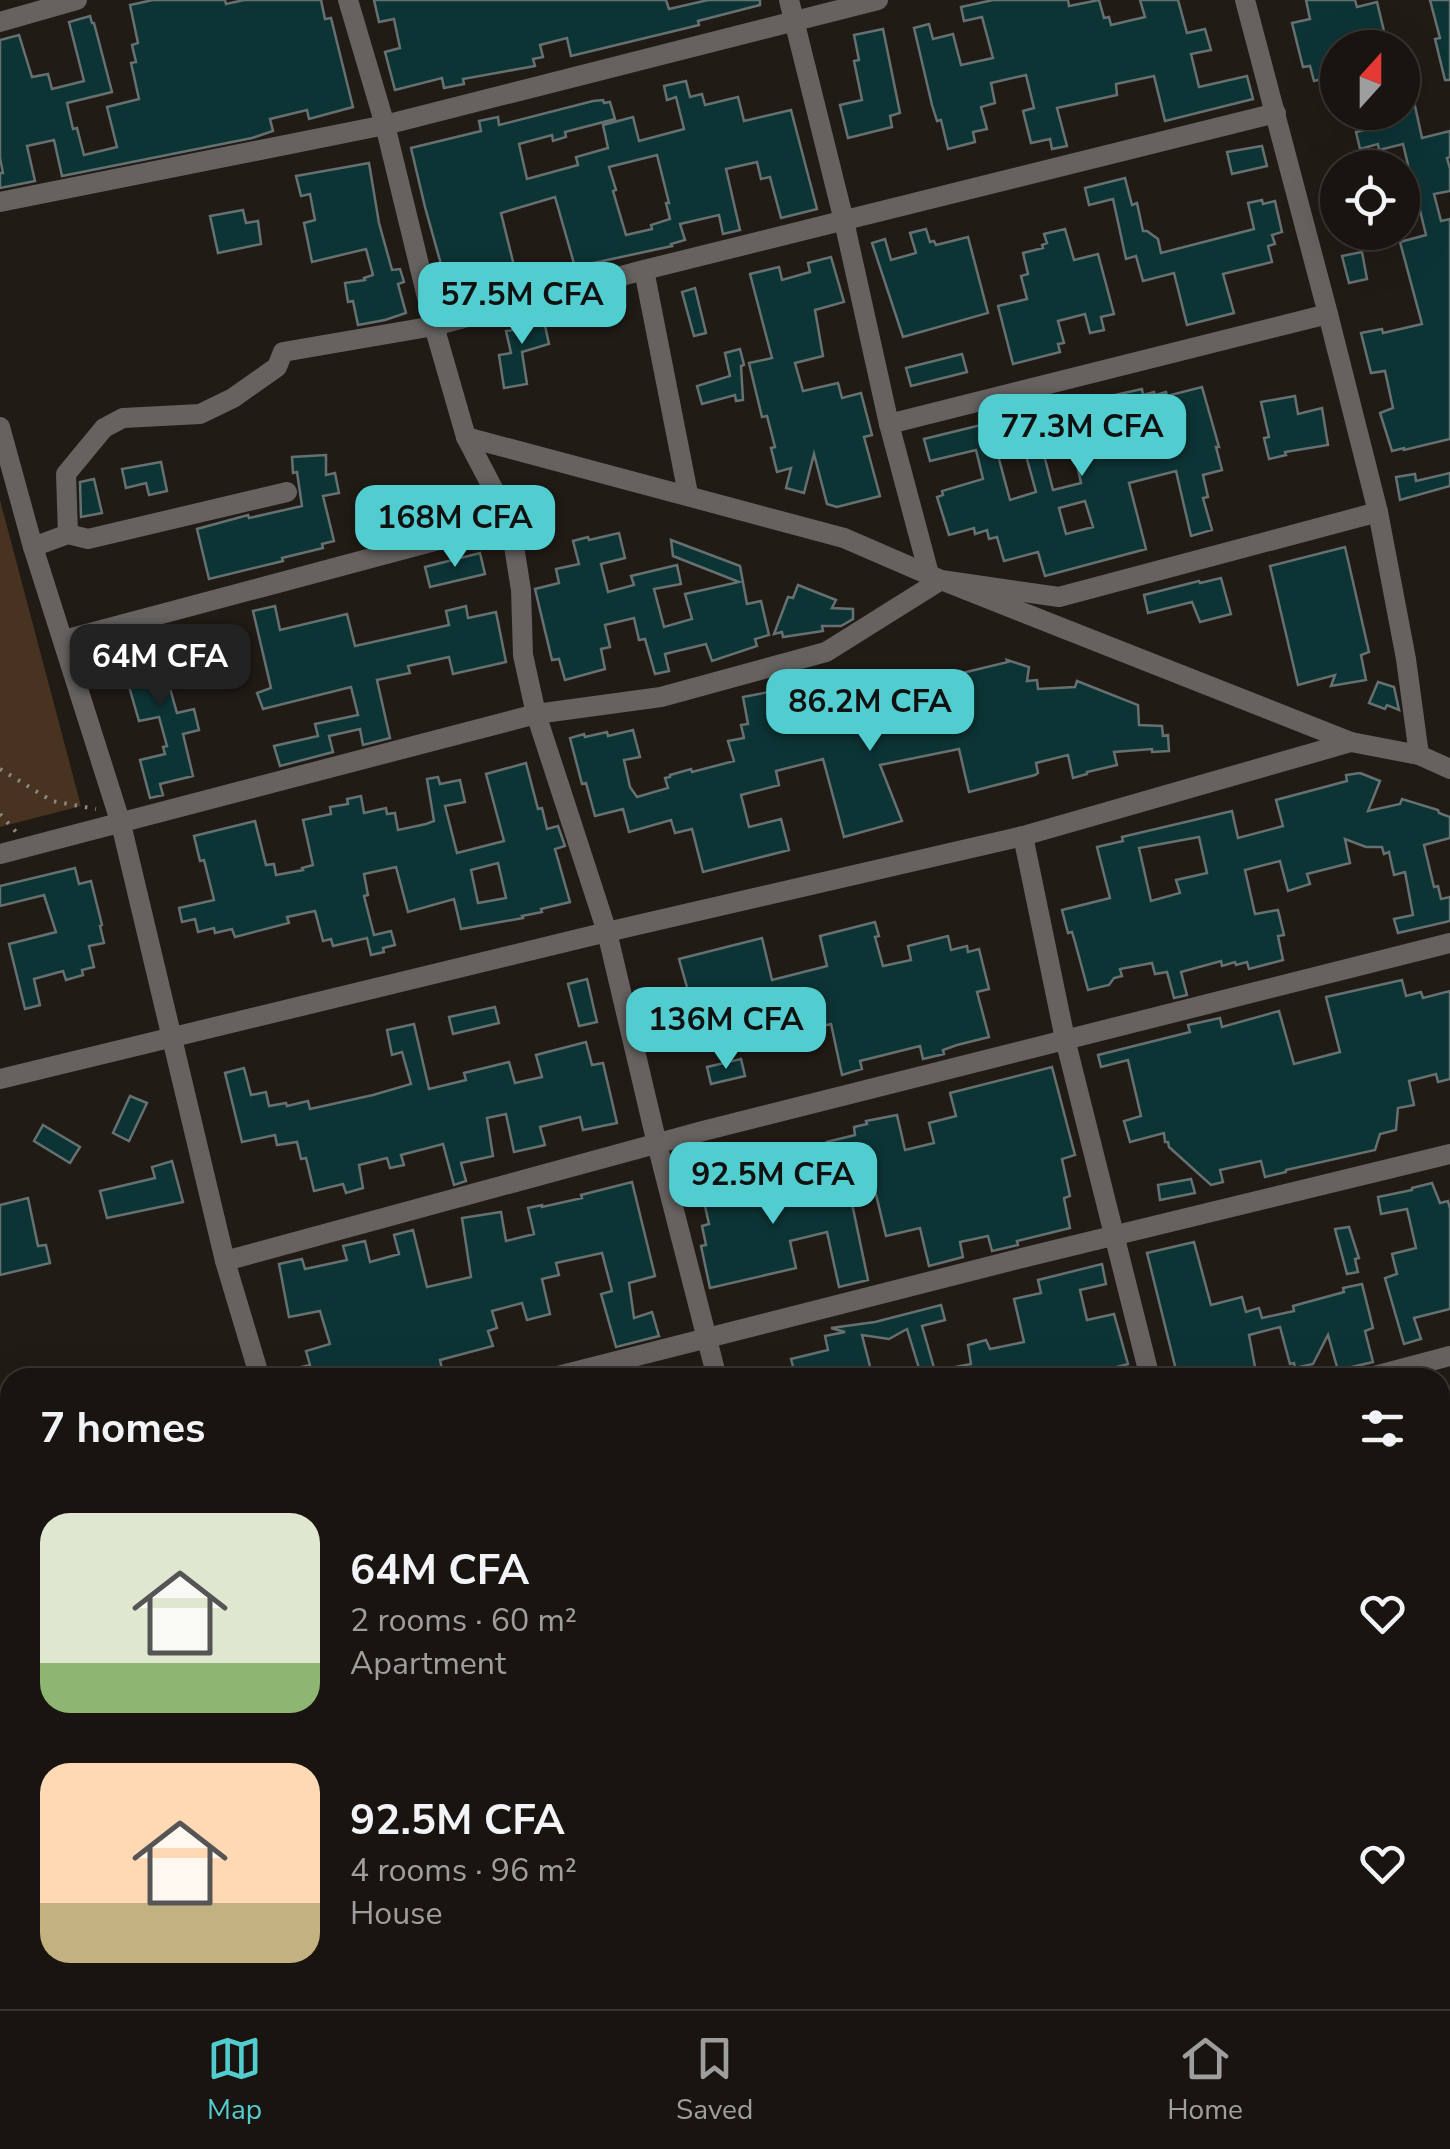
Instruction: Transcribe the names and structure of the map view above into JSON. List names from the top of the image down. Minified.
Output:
{"north":"top","page":{"price":["57.5M CFA","77.3M CFA","168M CFA","64M CFA","86.2M CFA","136M CFA","92.5M CFA"],"heading":"7 homes","list":[{"name":"64M CFA","note":"2 rooms · 60 m² · Apartment"},{"name":"92.5M CFA","note":"4 rooms · 96 m² · House"}],"tabs":["Map","Saved","Home"]}}
